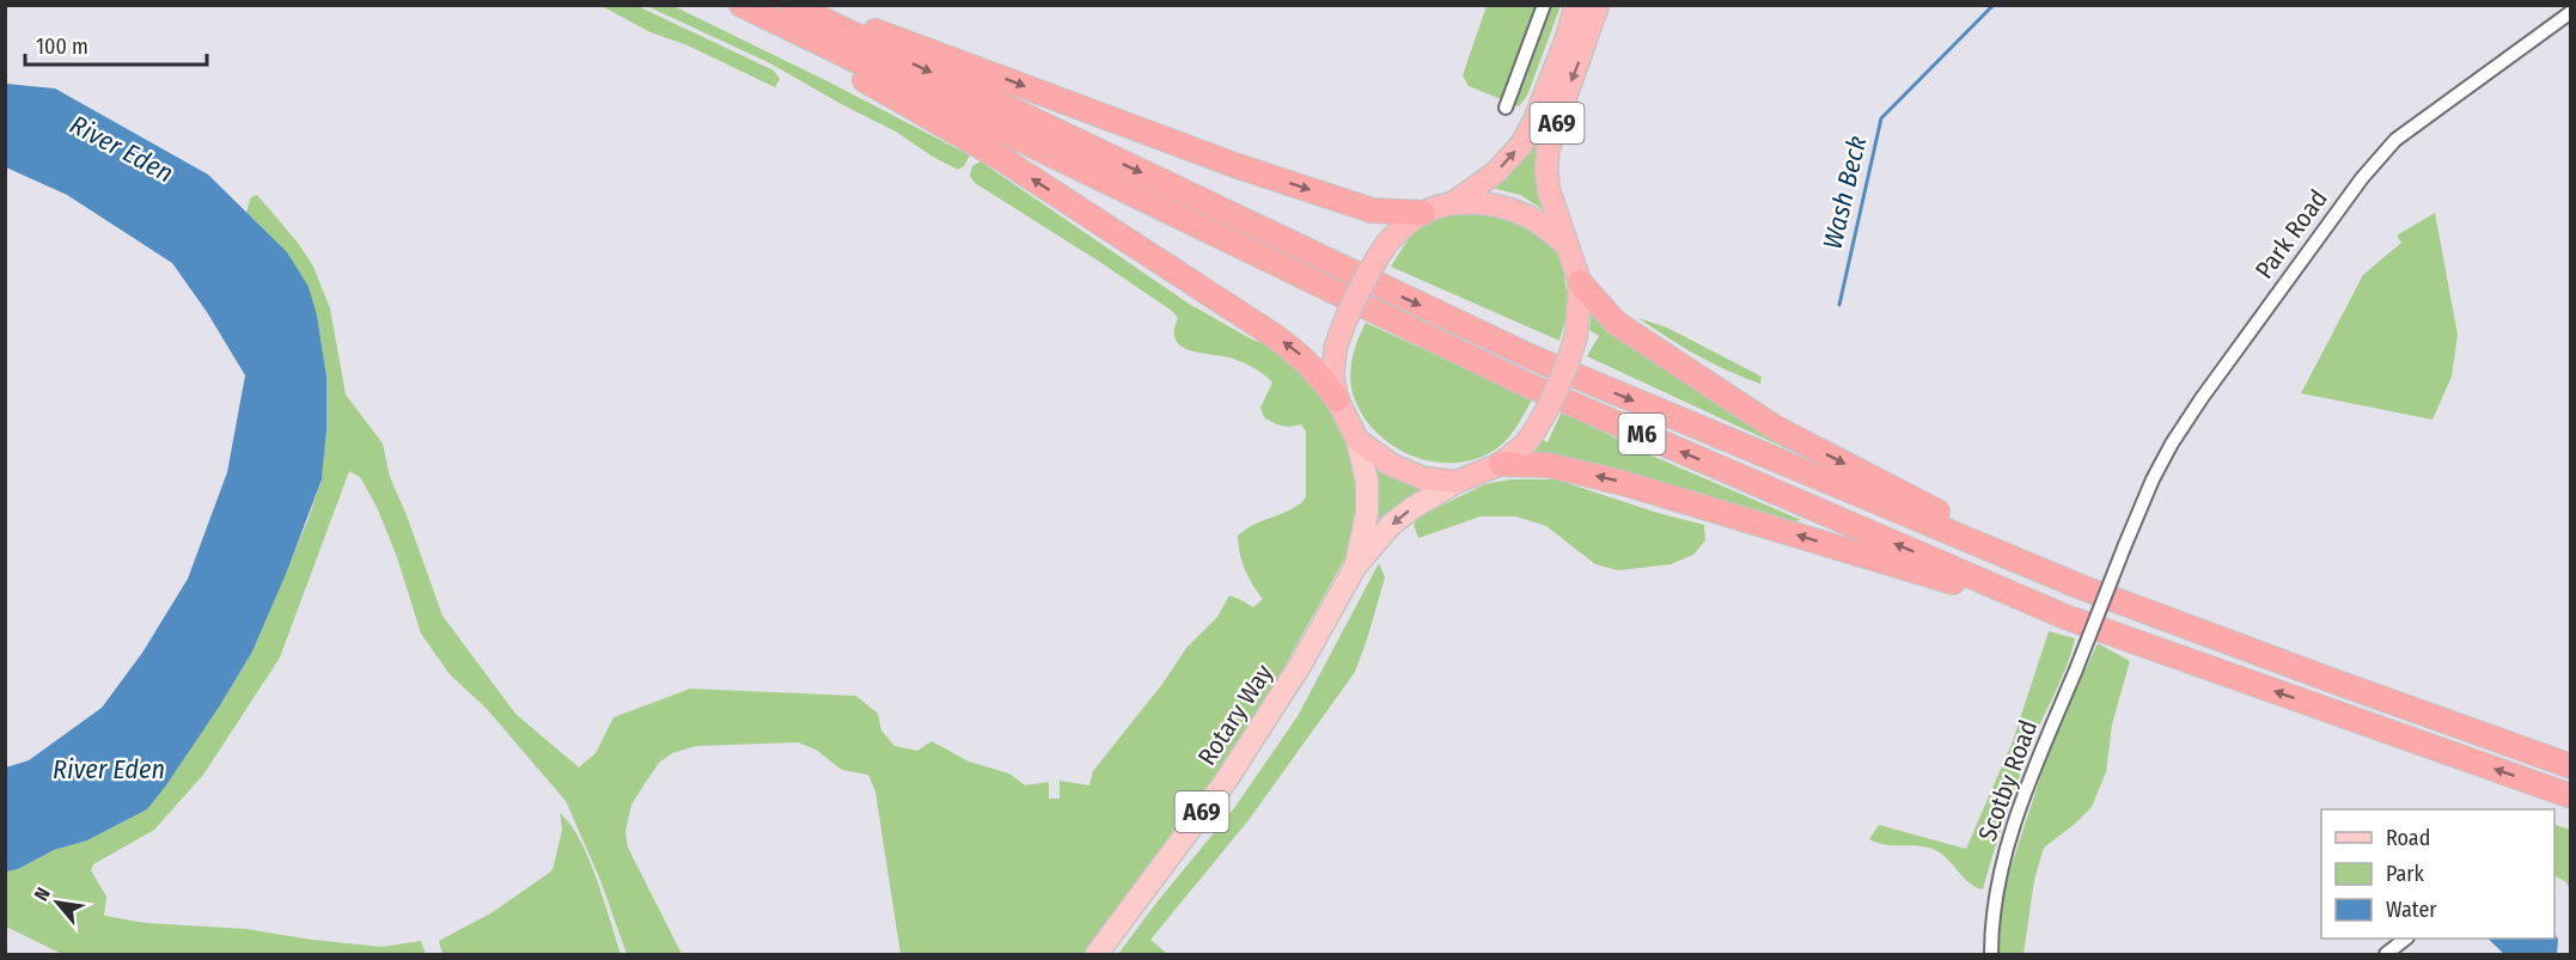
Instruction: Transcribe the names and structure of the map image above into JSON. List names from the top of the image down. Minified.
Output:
{"streets":{"highway":["A69","M6"],"main road":["Rotary Way"],"street":["Park Road","Scotby Road"]},"crossings":[["A69","Rotary Way"],["Park Road","Scotby Road"]],"water":["River Eden","Wash Beck"],"legend":["Road","Park","Water"],"scale_bar":"100 m","north":"top left"}
